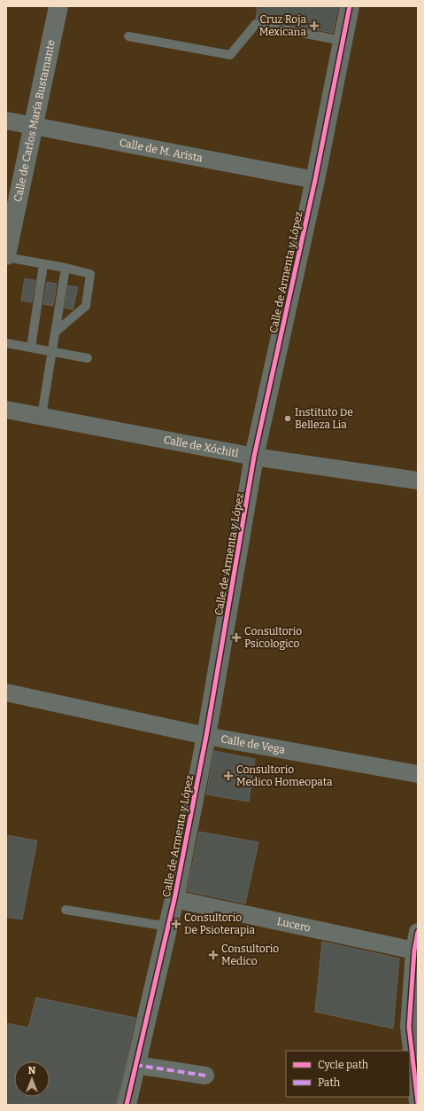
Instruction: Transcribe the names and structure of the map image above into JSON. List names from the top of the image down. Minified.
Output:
{"streets":{"street":["Calle de Carlos María Bustamante","Calle de M. Arista","Calle de Armenta y López","Calle de Xóchitl","Calle de Vega","Lucero"]},"crossings":[["Calle de Carlos María Bustamante","Calle de M. Arista"],["Calle de M. Arista","Calle de Armenta y López"],["Calle de Armenta y López","Calle de Xóchitl"],["Calle de Armenta y López","Calle de Vega"],["Calle de Armenta y López","Lucero"]],"places":{"health":["Cruz Roja Mexicana","Consultorio Psicologico","Consultorio Medico Homeopata","Consultorio De Psioterapia","Consultorio Medico"],"other":["Instituto De Belleza Lia"]},"legend":["Cycle path","Path"],"north":"top"}
